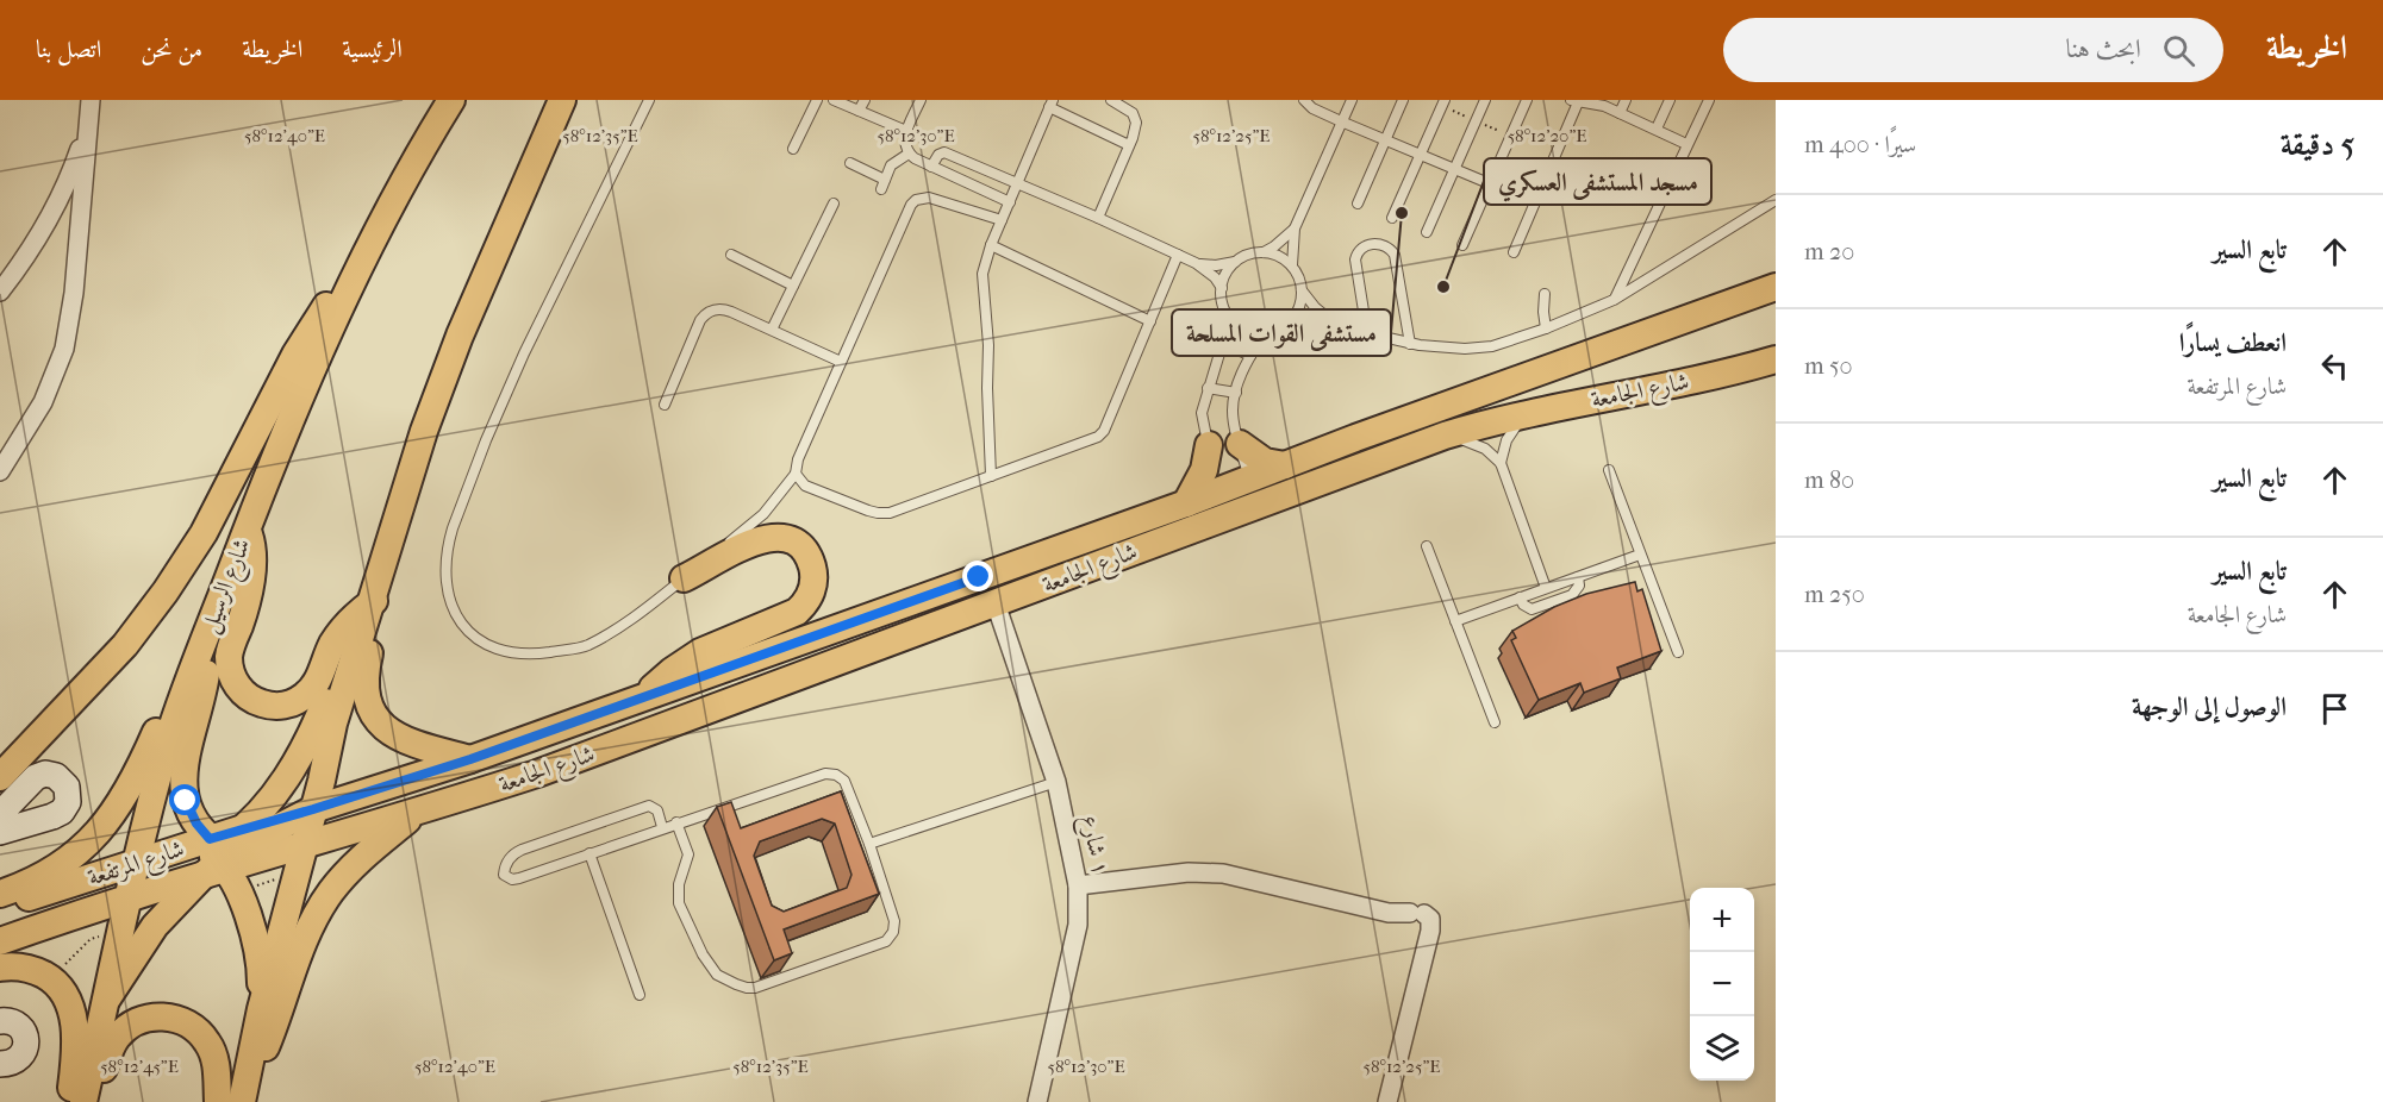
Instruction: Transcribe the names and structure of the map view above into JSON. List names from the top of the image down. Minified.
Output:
{"streets":{"main road":["شارع الجامعة","شارع الرسيل","شارع المرتفعة"],"street":["١ شارع"]},"crossings":[["شارع الجامعة","١ شارع"],["شارع الجامعة","شارع المرتفعة"],["شارع الرسيل","شارع المرتفعة"]],"places":["مستشفى القوات المسلحة","مسجد المستشفى العسكري"],"page":{"header":"الخريطة","search":"ابحث هنا","nav":["الرئيسية","الخريطة","من نحن","اتصل بنا"],"heading":["5 دقيقة","سيرًا · 400 m"],"list":[["تابع السير","20 m"],["انعطف يسارًا","شارع المرتفعة","50 m"],["تابع السير","80 m"],["تابع السير","شارع الجامعة","250 m"],"الوصول إلى الوجهة"],"map_buttons":["+","−"]},"coordinates":["58°12'40\"E","58°12'35\"E","58°12'30\"E","58°12'25\"E","58°12'20\"E","58°12'45\"E"]}
